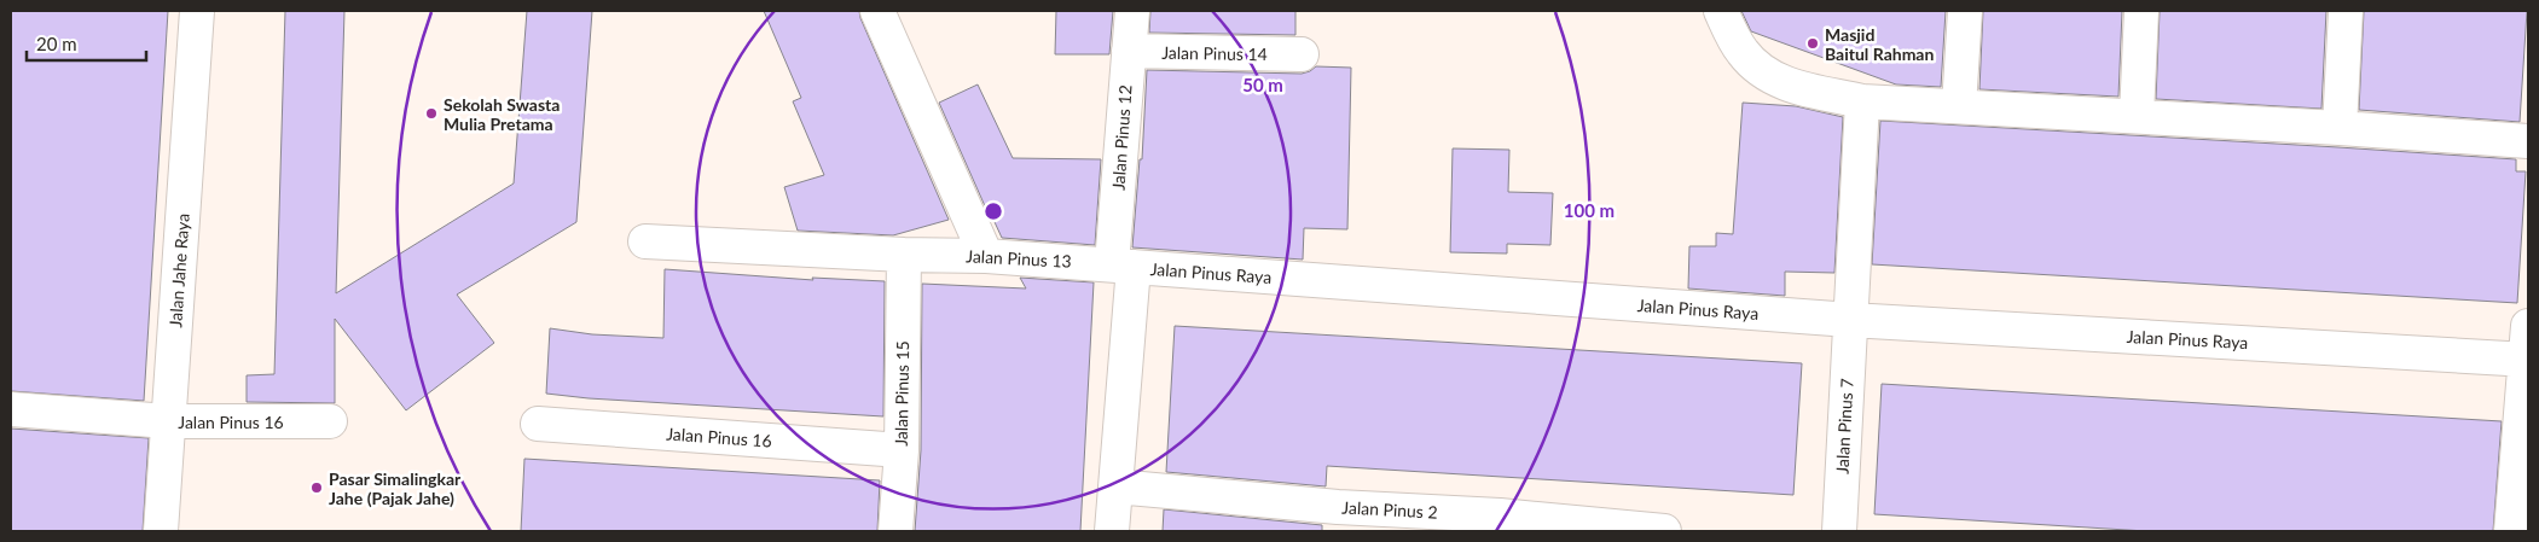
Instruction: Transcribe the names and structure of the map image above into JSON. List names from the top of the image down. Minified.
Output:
{"streets":{"street":["Jalan Pinus 14","Jalan Pinus 12","Jalan Pinus 13","Jalan Jahe Raya","Jalan Pinus Raya","Jalan Pinus 15","Jalan Pinus 16","Jalan Pinus 7","Jalan Pinus 2"]},"crossings":[["Jalan Pinus 14","Jalan Pinus 12"],["Jalan Pinus 12","Jalan Pinus 13"],["Jalan Pinus 12","Jalan Pinus Raya"],["Jalan Pinus 13","Jalan Pinus Raya"],["Jalan Pinus 13","Jalan Pinus 15"],["Jalan Jahe Raya","Jalan Pinus 16"],["Jalan Pinus Raya","Jalan Pinus 7"],["Jalan Pinus Raya","Jalan Pinus 2"],["Jalan Pinus 15","Jalan Pinus 16"]],"places":["Masjid Baitul Rahman","Sekolah Swasta Mulia Pretama","Pasar Simalingkar Jahe (Pajak Jahe)"],"scale_bar":"20 m","rings":["50 m","100 m"]}
